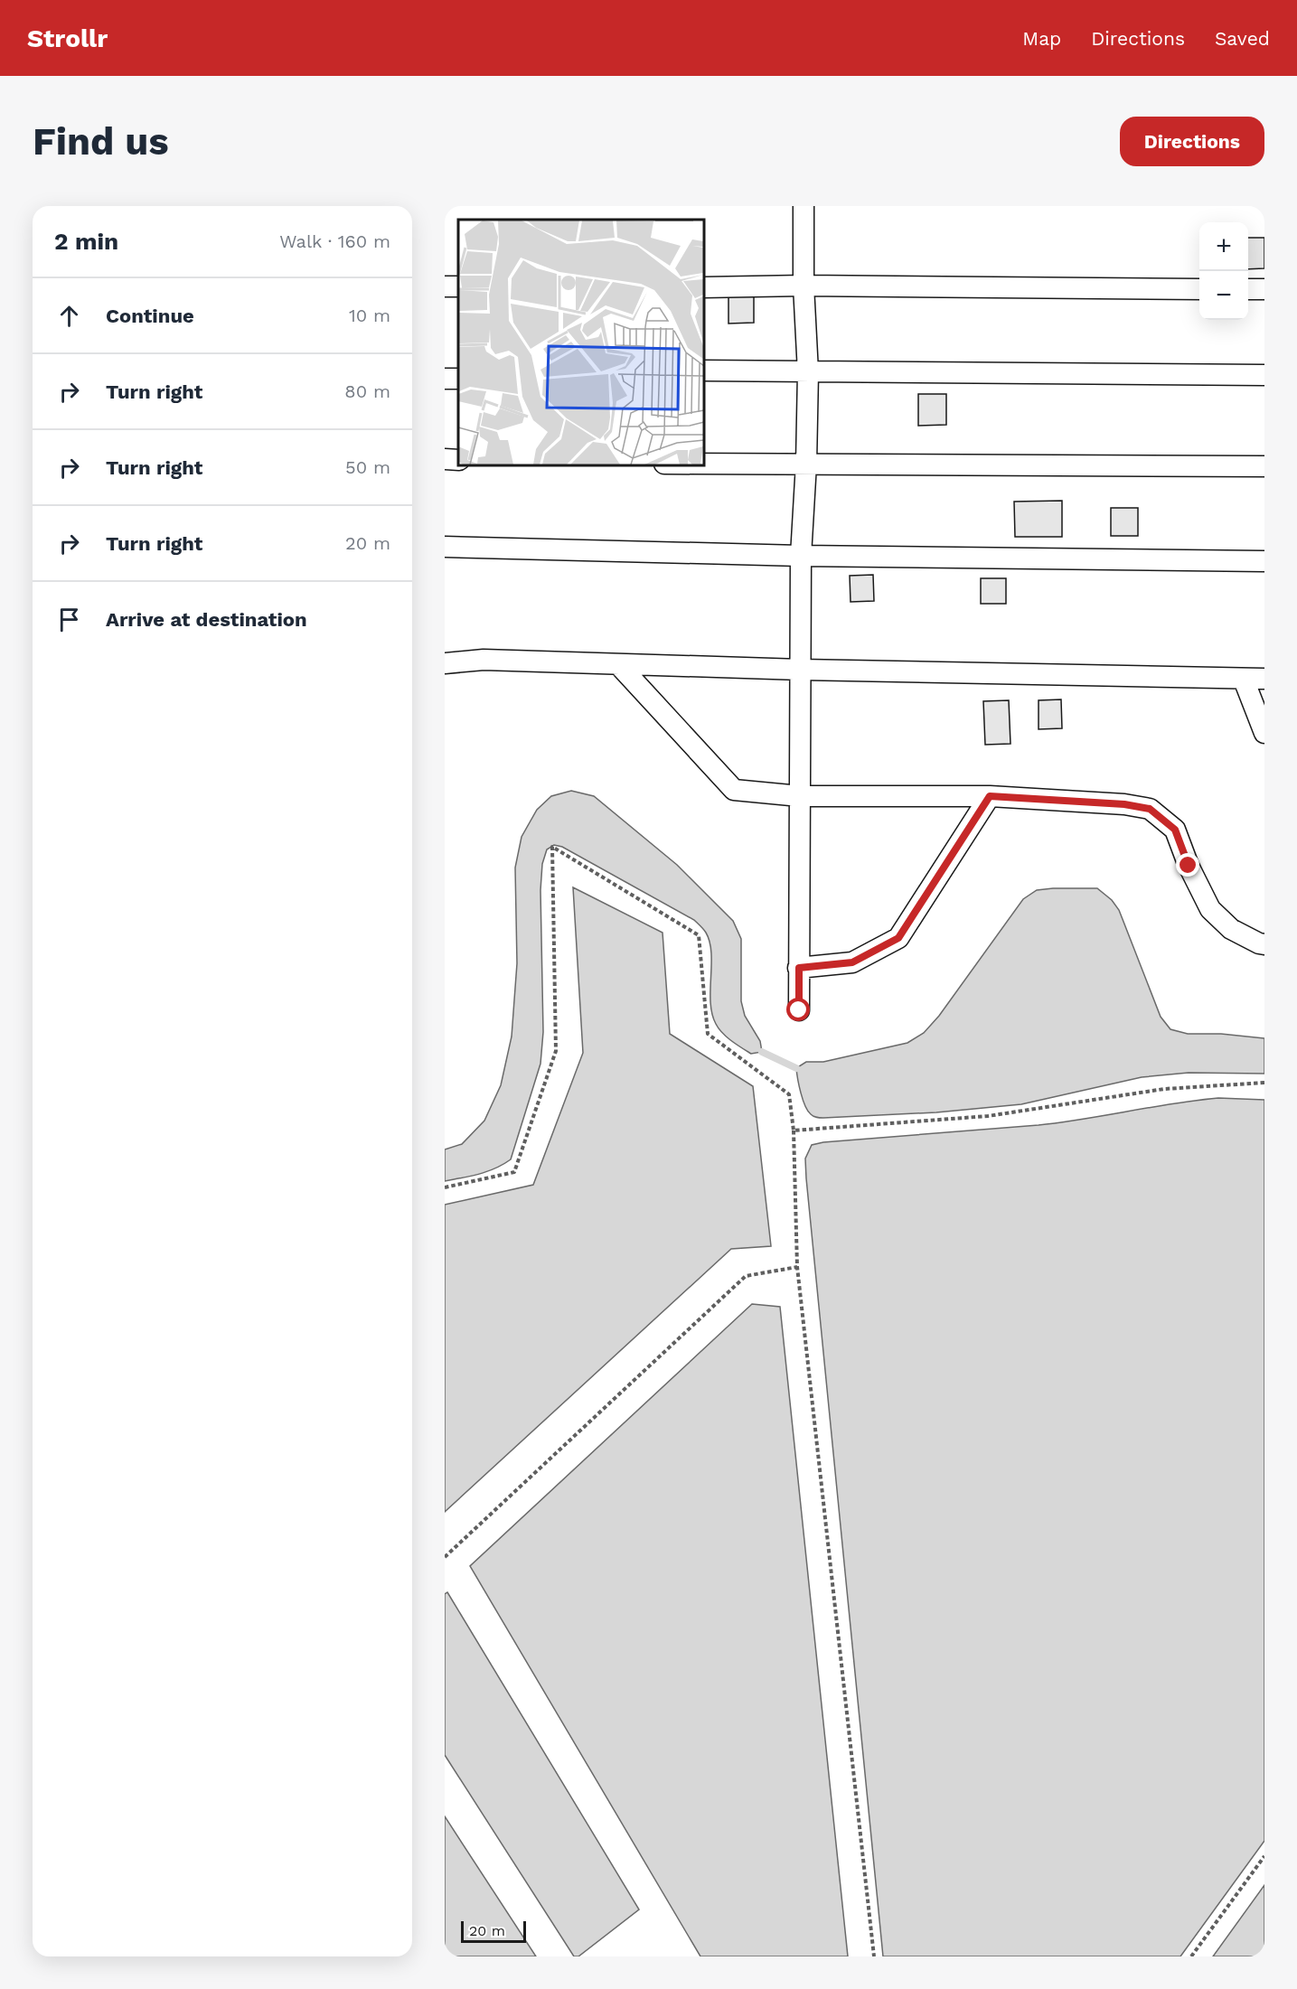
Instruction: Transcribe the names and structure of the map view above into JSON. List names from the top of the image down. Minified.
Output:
{"scale_bar":"20 m","page":{"header":"Strollr","nav":["Map","Directions","Saved"],"buttons":"Directions","title":"Find us","heading":["2 min","Walk · 160 m"],"map_buttons":["+","−"],"list":[["Continue","10 m"],["Turn right","80 m"],["Turn right","50 m"],["Turn right","20 m"],"Arrive at destination"],"scale":"20 m"}}
